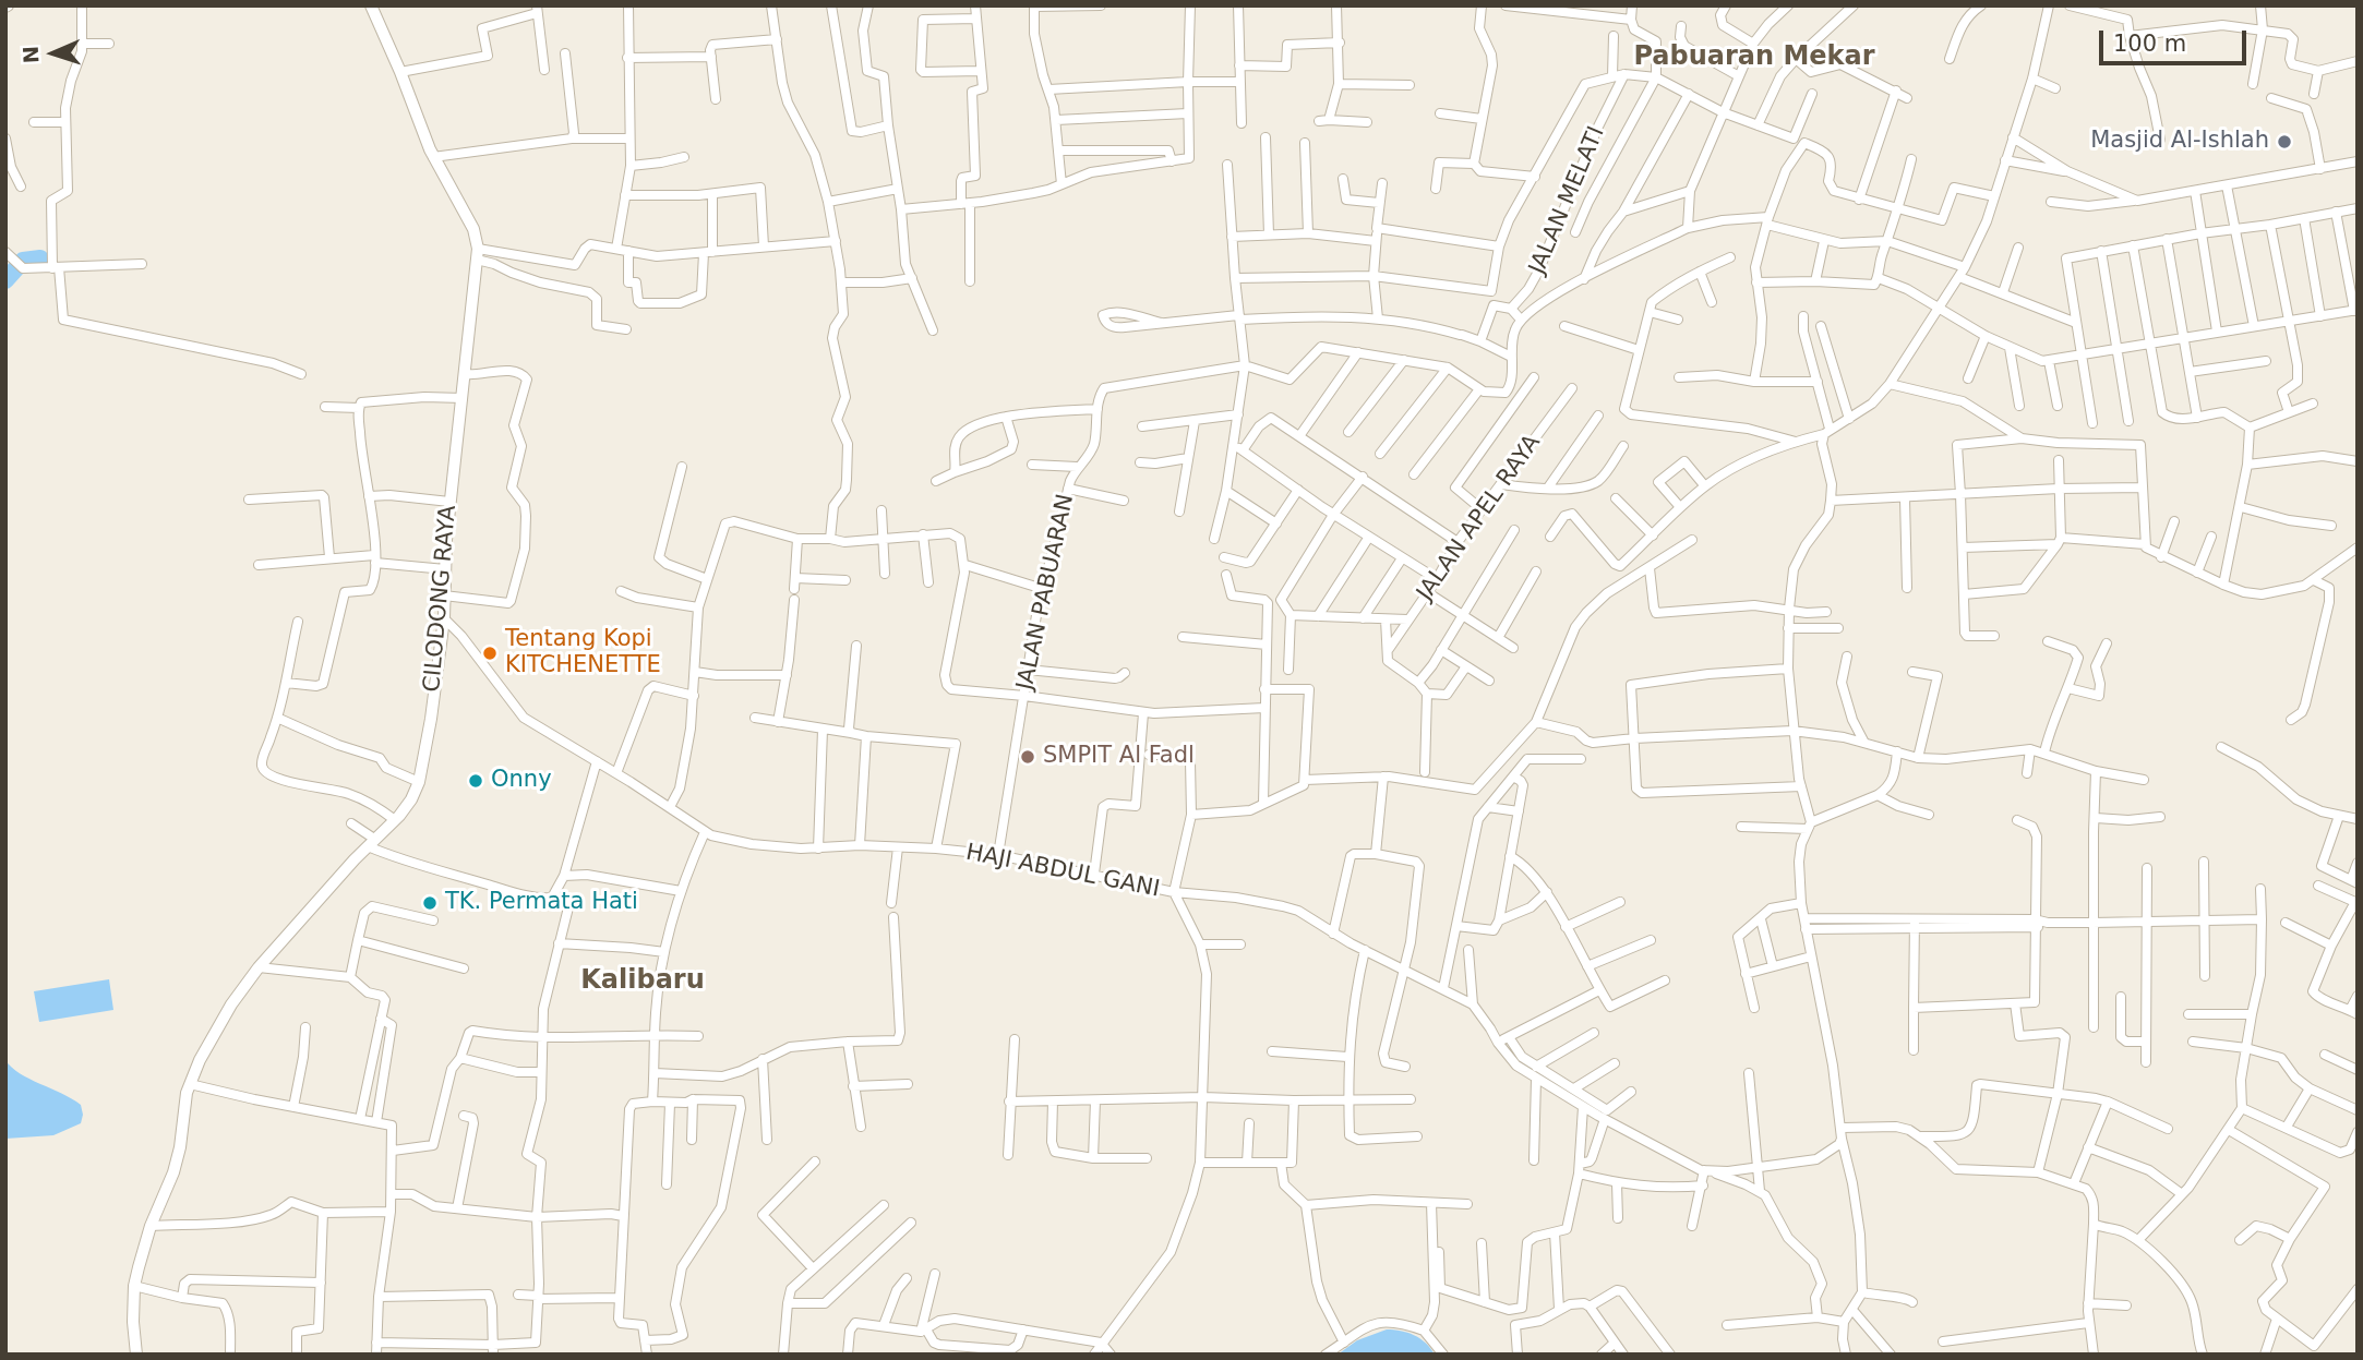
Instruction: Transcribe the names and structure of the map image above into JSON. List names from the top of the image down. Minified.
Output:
{"streets":{"street":["JALAN MELATI","JALAN APEL RAYA","JALAN PABUARAN","CILODONG RAYA","HAJI ABDUL GANI"]},"crossings":[["JALAN PABUARAN","HAJI ABDUL GANI"],["CILODONG RAYA","HAJI ABDUL GANI"]],"districts":["Pabuaran Mekar","Kalibaru"],"places":["Masjid Al-Ishlah","Tentang Kopi KITCHENETTE","SMPIT Al Fadl","Onny","TK. Permata Hati"],"scale_bar":"100 m","north":"left"}
